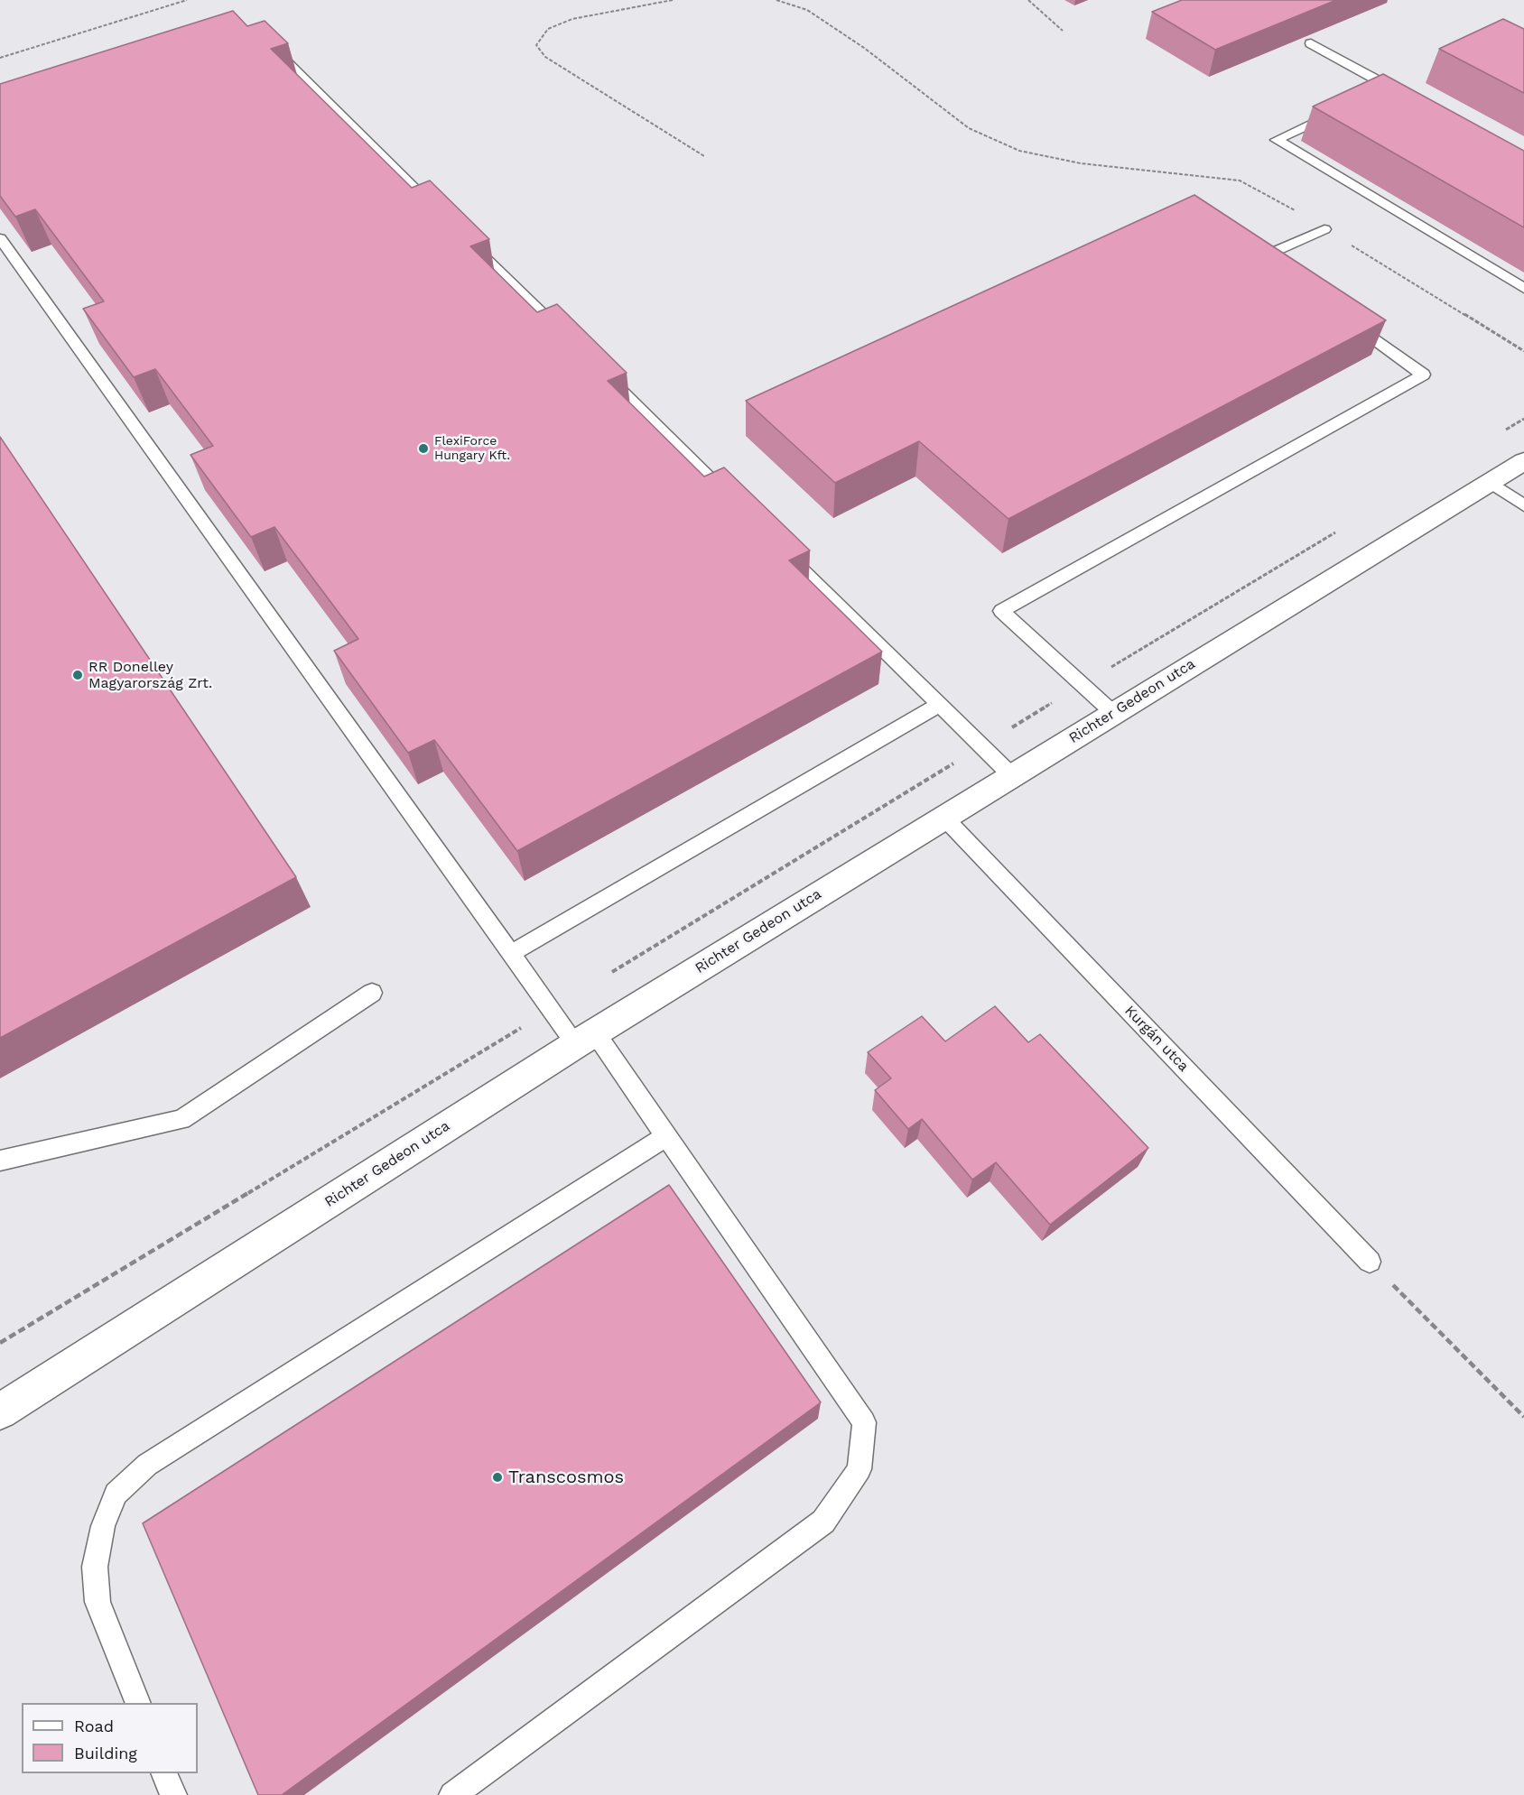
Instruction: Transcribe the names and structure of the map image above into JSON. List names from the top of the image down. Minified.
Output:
{"streets":{"street":["Richter Gedeon utca"],"lane":["Kurgán utca"]},"crossings":[["Richter Gedeon utca","Kurgán utca"]],"places":["FlexiForce Hungary Kft.","RR Donelley Magyarország Zrt.","Transcosmos"],"legend":["Road","Building"]}
